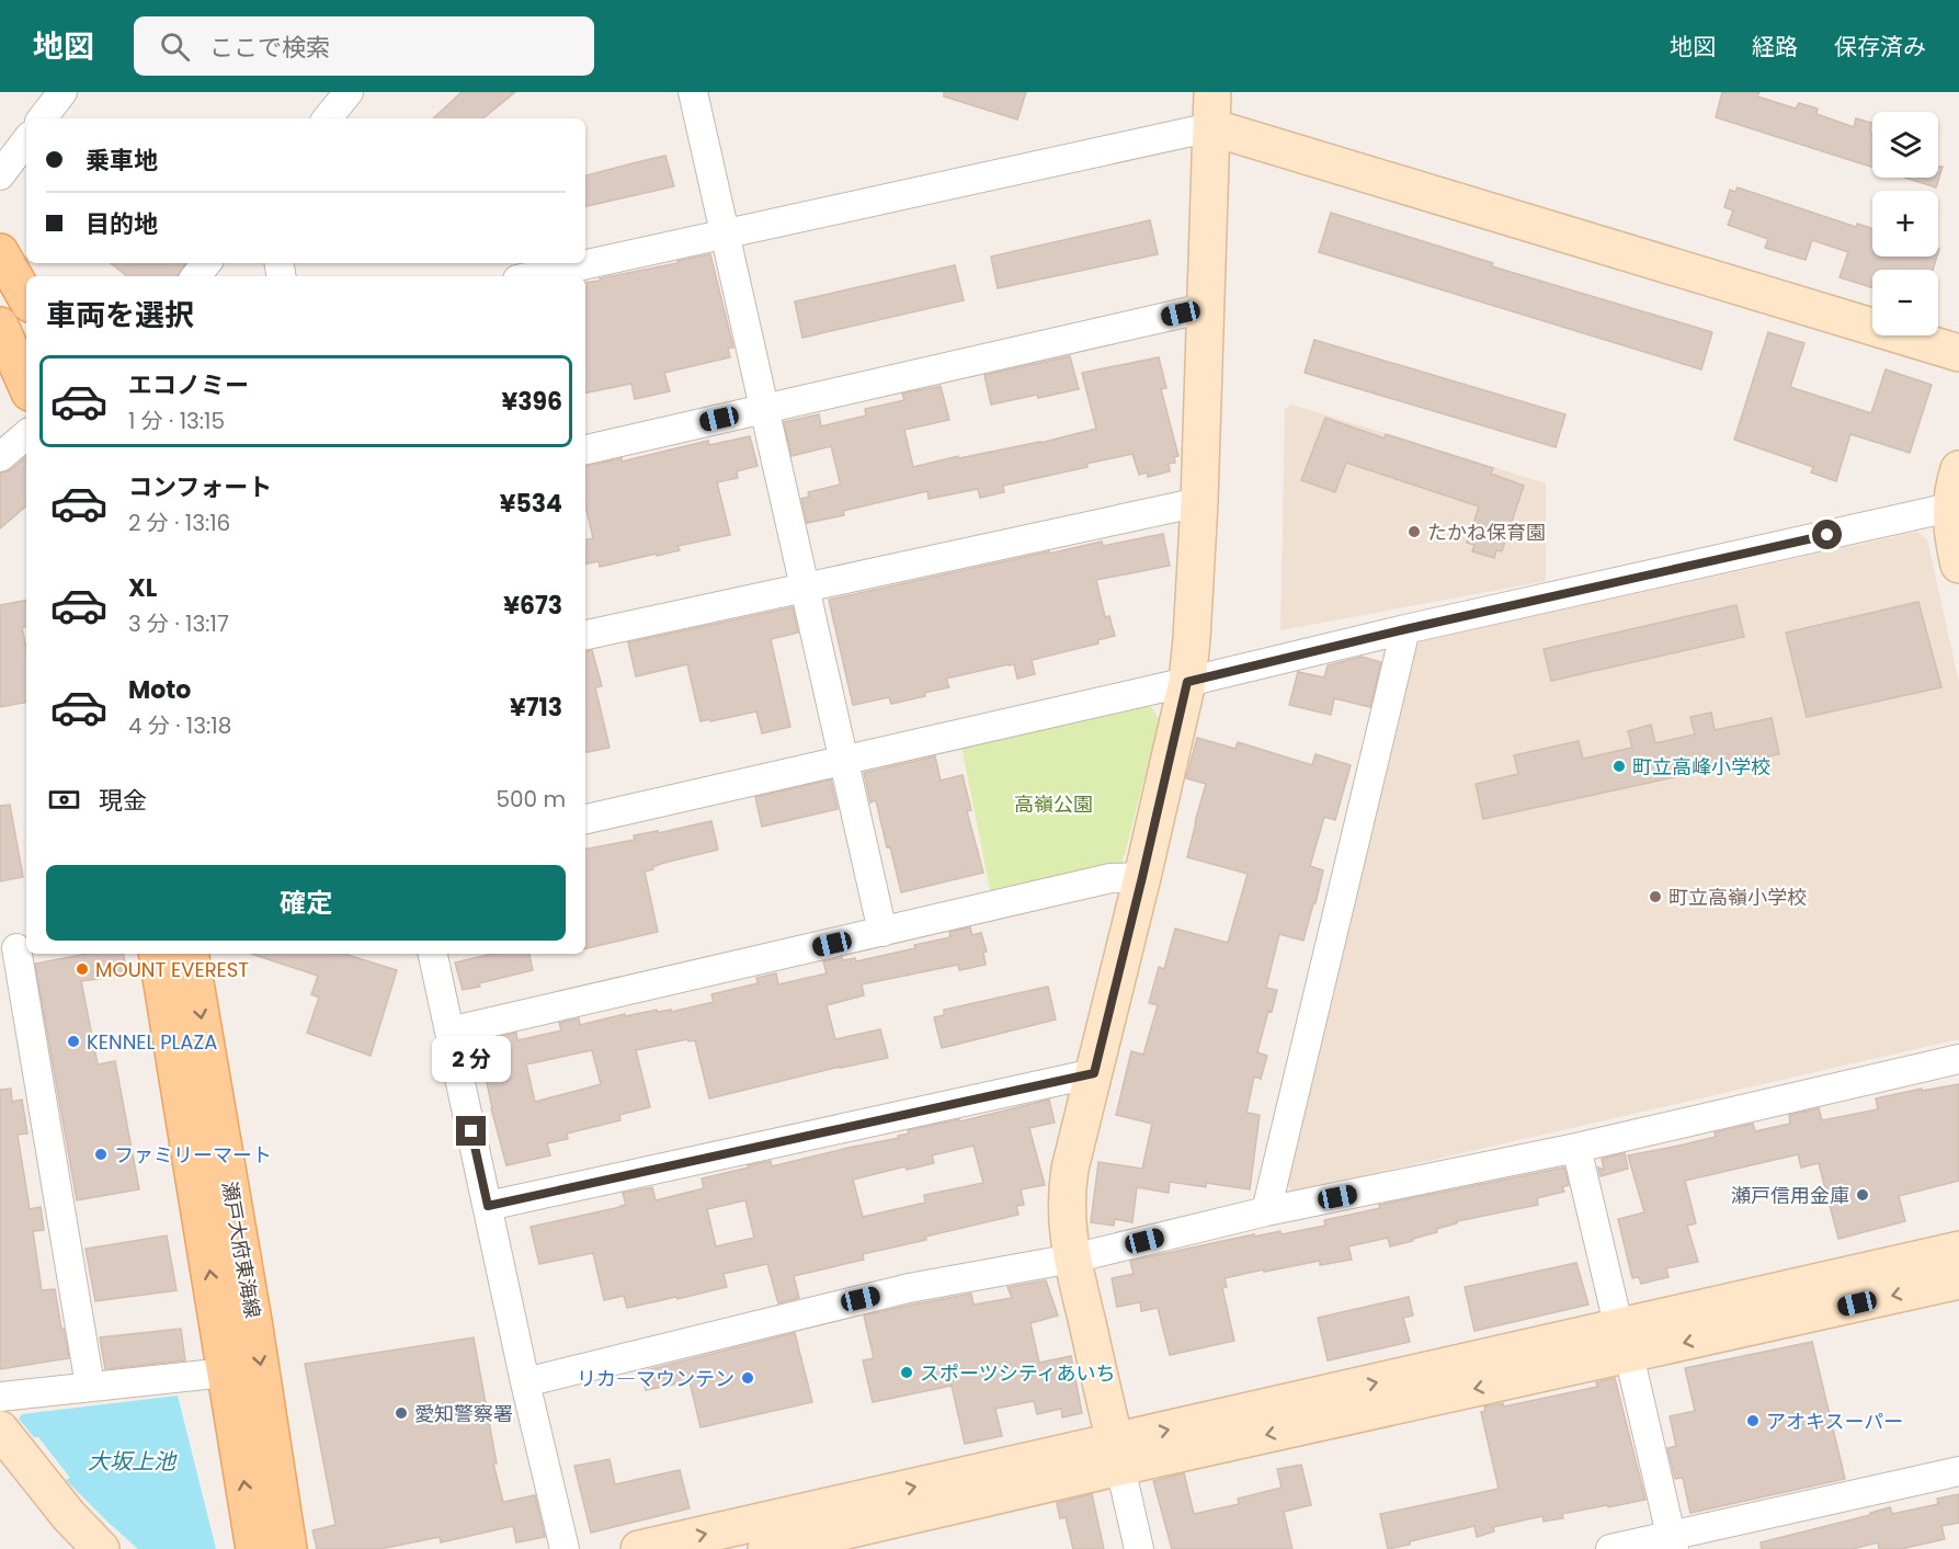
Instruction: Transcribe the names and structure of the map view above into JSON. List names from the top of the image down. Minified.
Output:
{"streets":{"main road":["瀬戸大府東海線"]},"water":["大坂上池"],"parks":["高嶺公園"],"places":["たかね保育園","町立高峰小学校","町立高嶺小学校","MOUNT EVEREST","KENNEL PLAZA","ファミリーマート","瀬戸信用金庫","スポーツシティあいち","リカ―マウンテン","愛知警察署","アオキスーパー"],"page":{"header":"地図","search":"ここで検索","nav":["地図","経路","保存済み"],"map_buttons":["+","−"],"banner":["乗車地","目的地"],"heading":"車両を選択","list":[{"name":"エコノミー","note":"1 分 · 13:15","value":"¥396"},{"name":"コンフォート","note":"2 分 · 13:16","value":"¥534"},{"name":"XL","note":"3 分 · 13:17","value":"¥673"},{"name":"Moto","note":"4 分 · 13:18","value":"¥713"}],"pay":["現金","500 m"],"buttons":"確定","bubble":"2 分"}}
